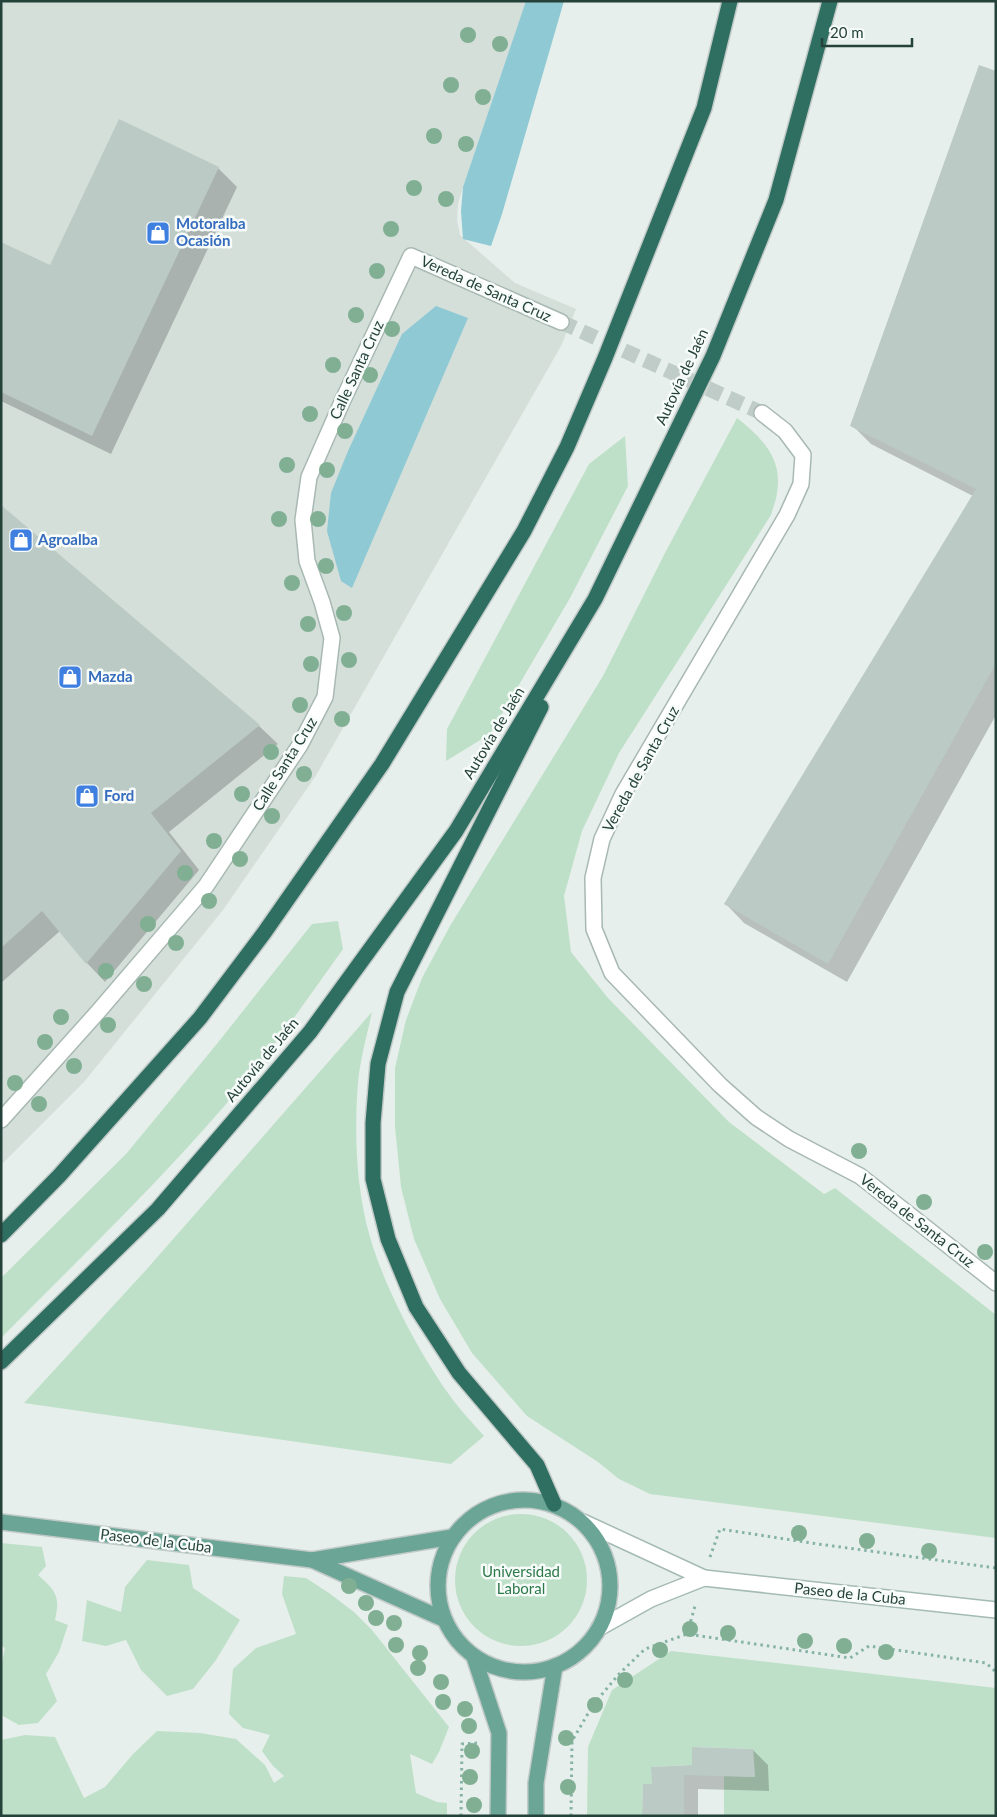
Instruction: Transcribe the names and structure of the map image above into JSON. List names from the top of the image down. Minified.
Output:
{"streets":{"highway":["Autovía de Jaén"],"main road":["Paseo de la Cuba"],"street":["Vereda de Santa Cruz","Calle Santa Cruz"]},"crossings":[["Vereda de Santa Cruz","Calle Santa Cruz"]],"parks":["Universidad Laboral"],"places":{"shop":["Motoralba Ocasión","Agroalba","Mazda","Ford"]},"scale_bar":"20 m"}
